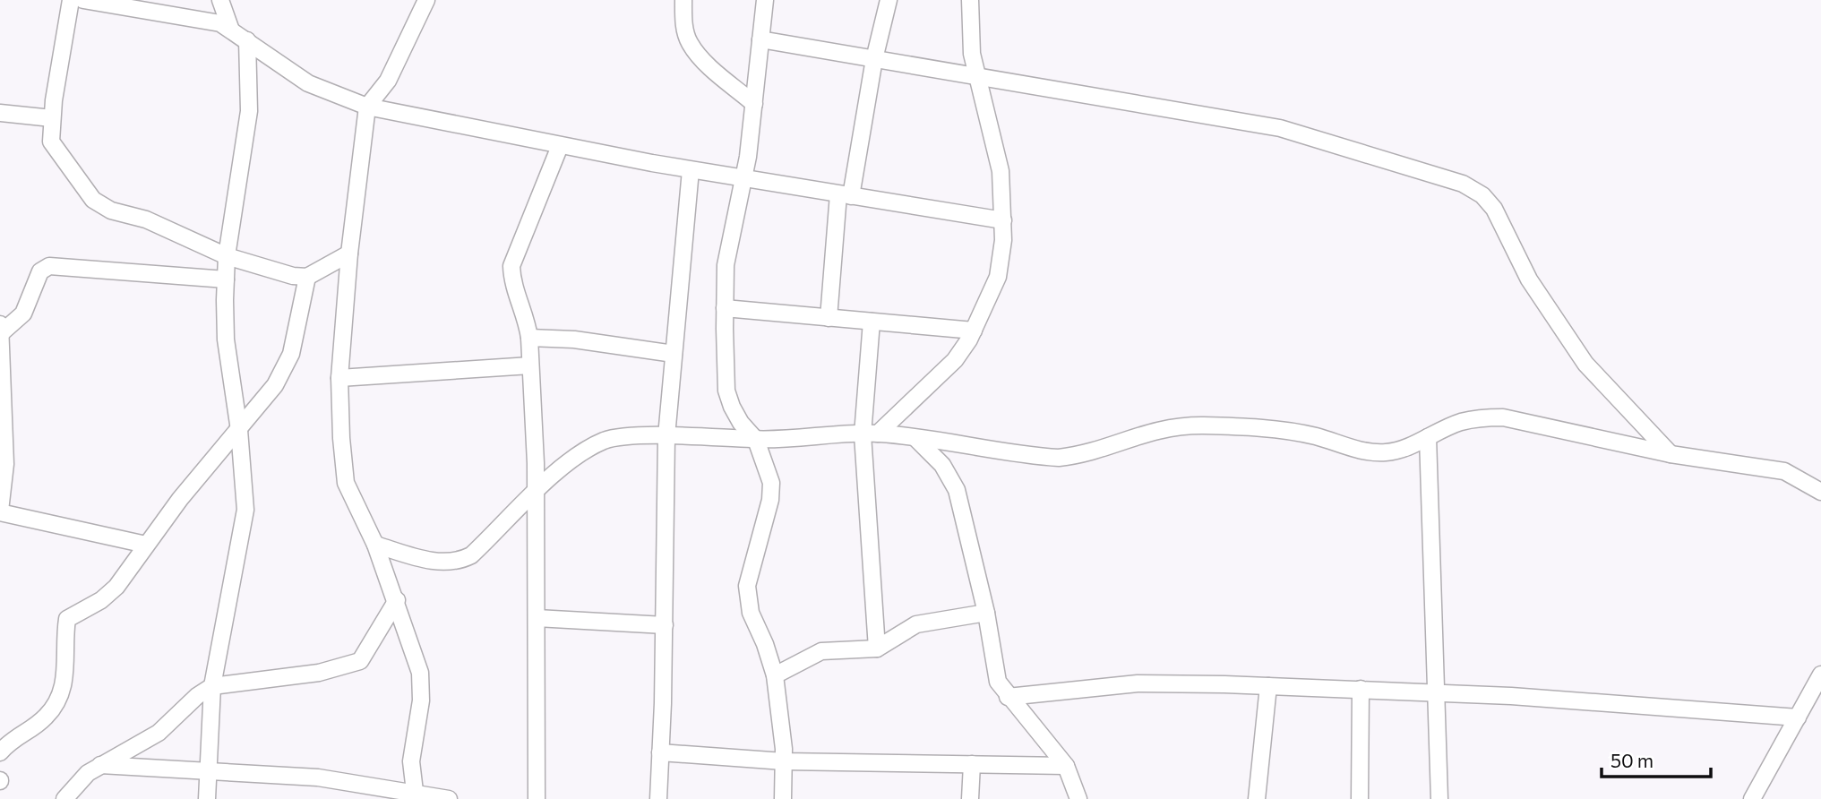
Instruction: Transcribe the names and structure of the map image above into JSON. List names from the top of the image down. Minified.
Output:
{"scale_bar":"50 m"}
